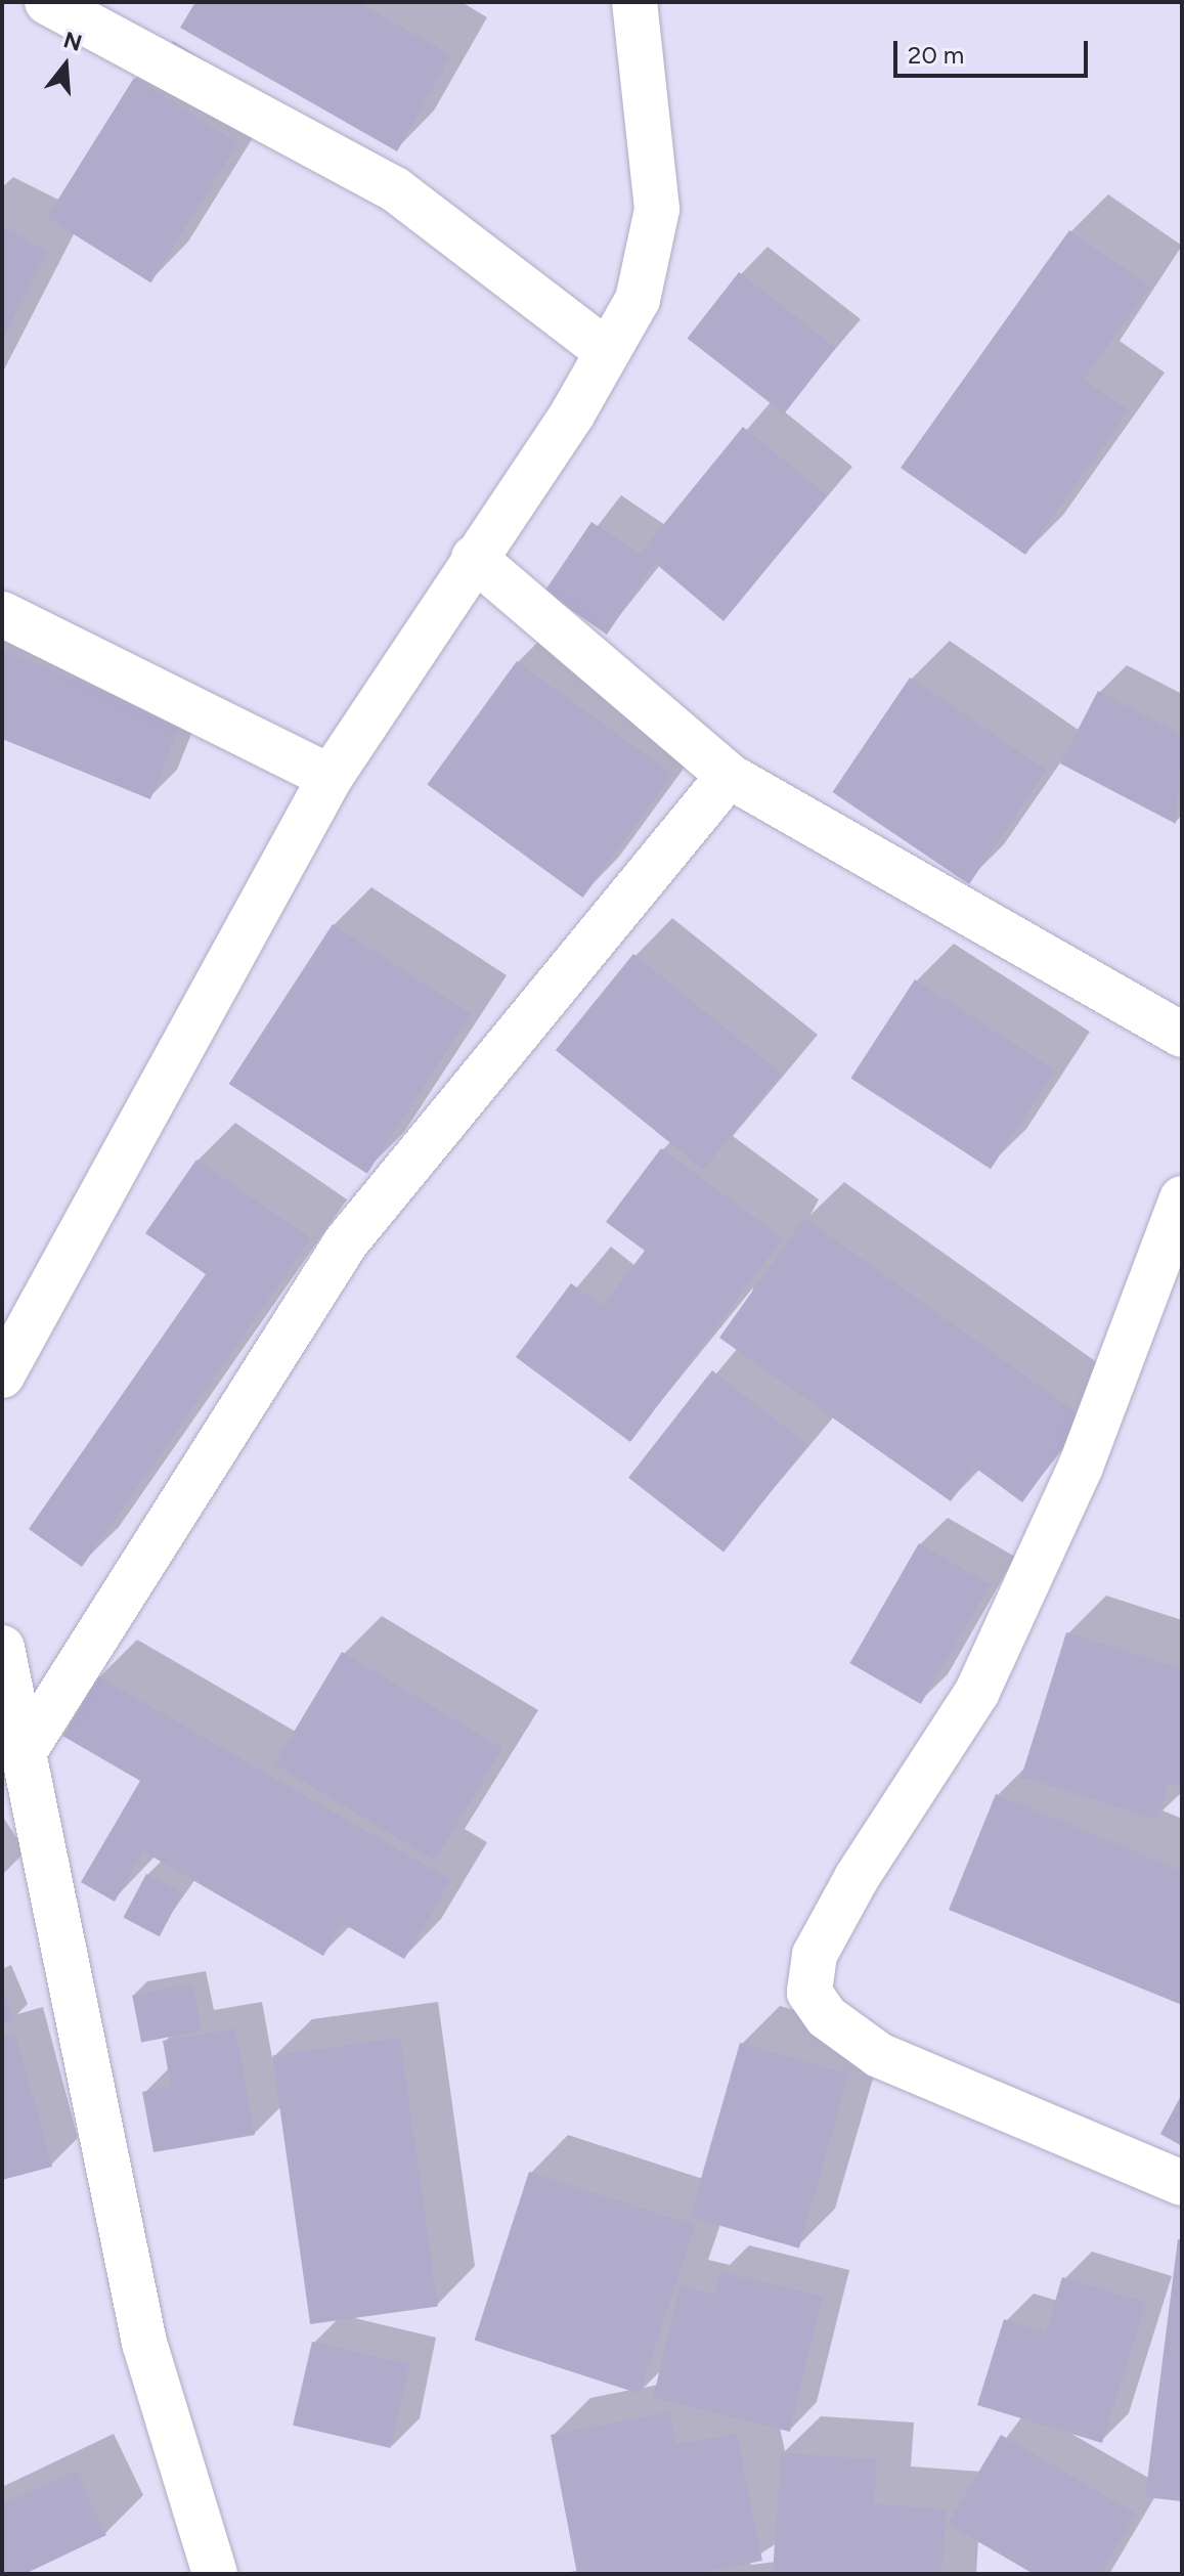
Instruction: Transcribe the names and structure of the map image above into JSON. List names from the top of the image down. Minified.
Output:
{"scale_bar":"20 m","north":"top"}
